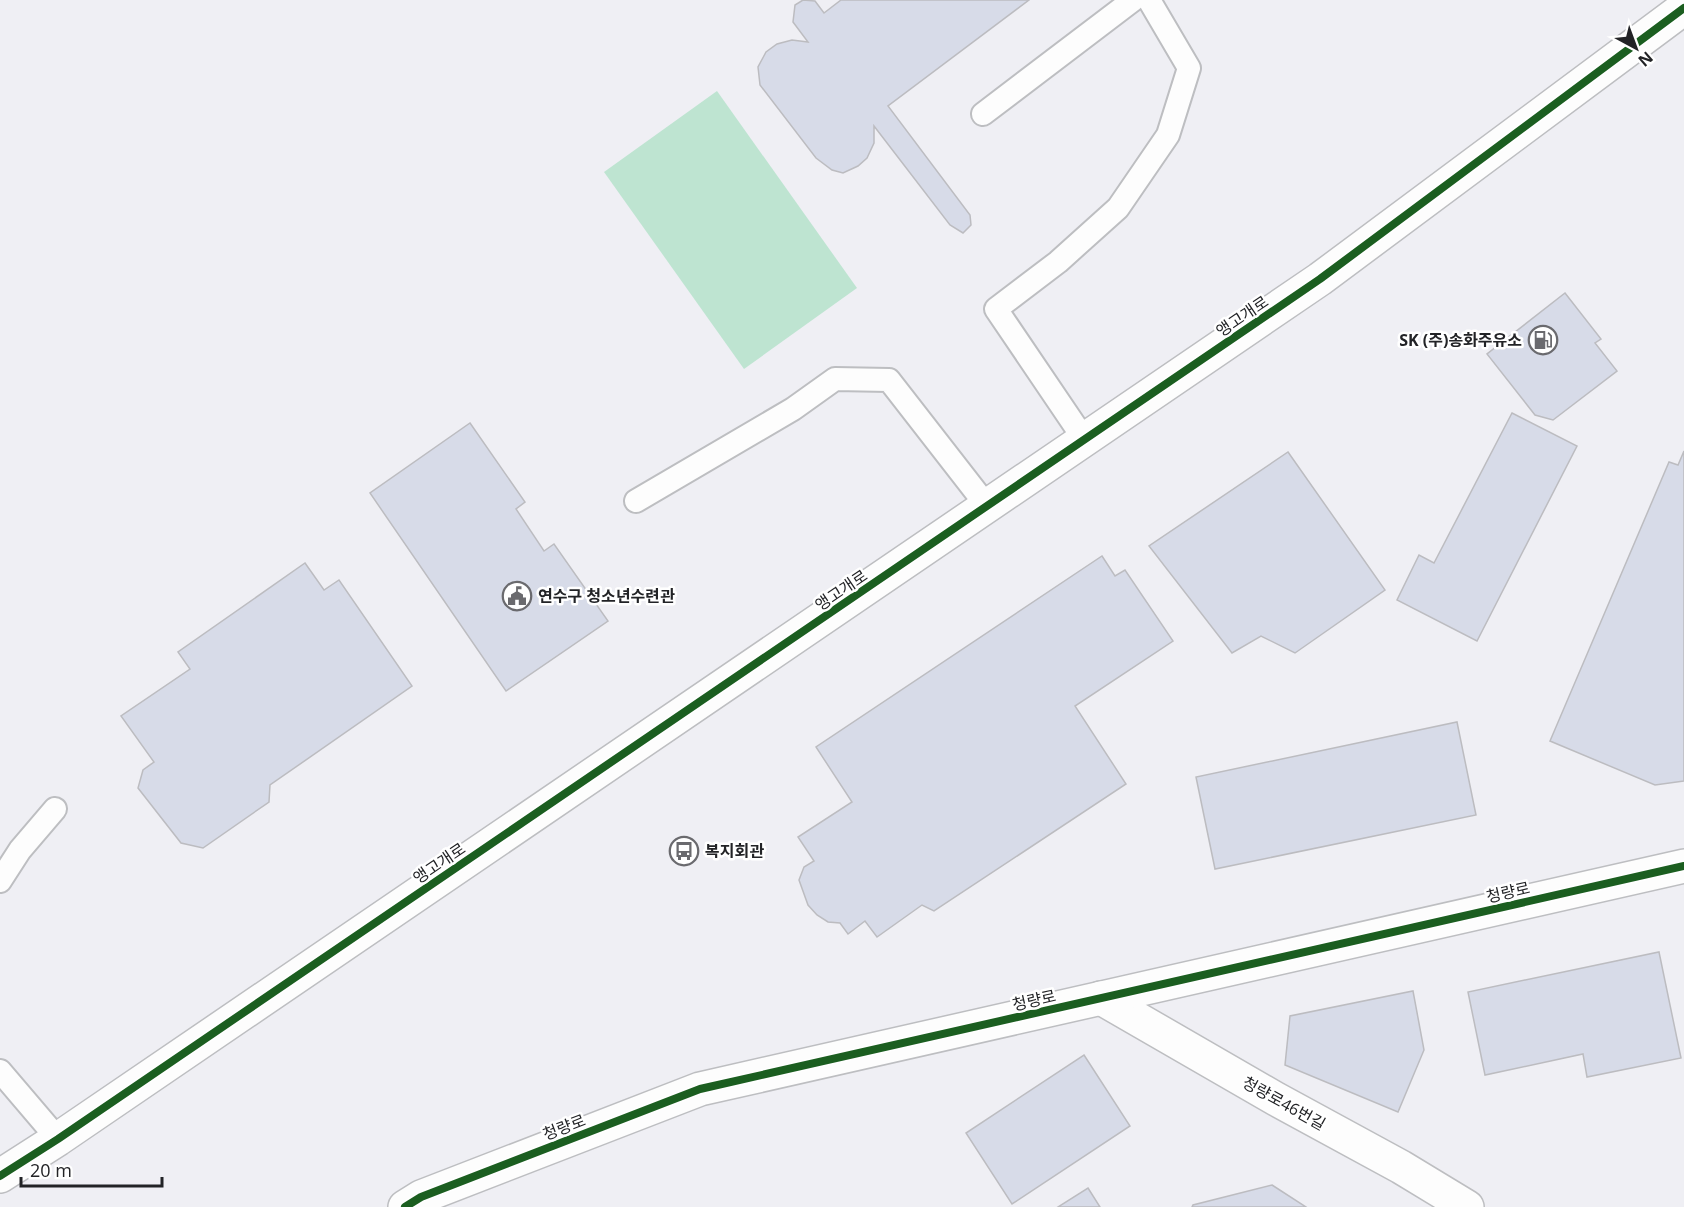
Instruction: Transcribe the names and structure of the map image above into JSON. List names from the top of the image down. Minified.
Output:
{"streets":{"street":["앵고개로","청량로","청량로46번길"]},"crossings":[["청량로","청량로46번길"]],"places":{"fuel station":["SK (주)송화주유소"],"public building":["연수구 청소년수련관"],"bus stop":["복지회관"]},"scale_bar":"20 m","north":"bottom right"}
